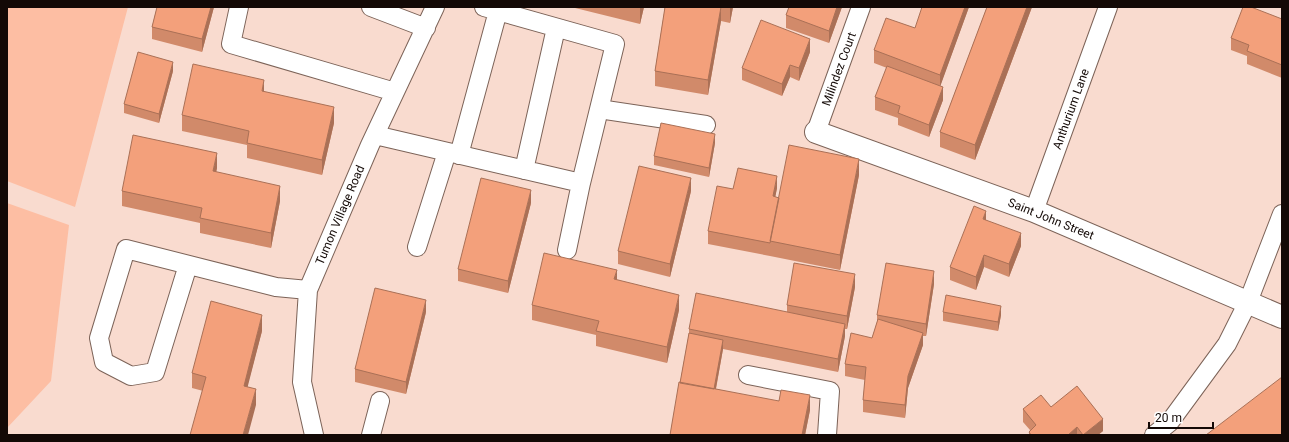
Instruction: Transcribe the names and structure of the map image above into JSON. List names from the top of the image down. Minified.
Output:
{"streets":{"street":["Milindez Court","Anthurium Lane","Tumon Village Road","Saint John Street"]},"crossings":[["Milindez Court","Saint John Street"],["Anthurium Lane","Saint John Street"]],"scale_bar":"20 m"}
